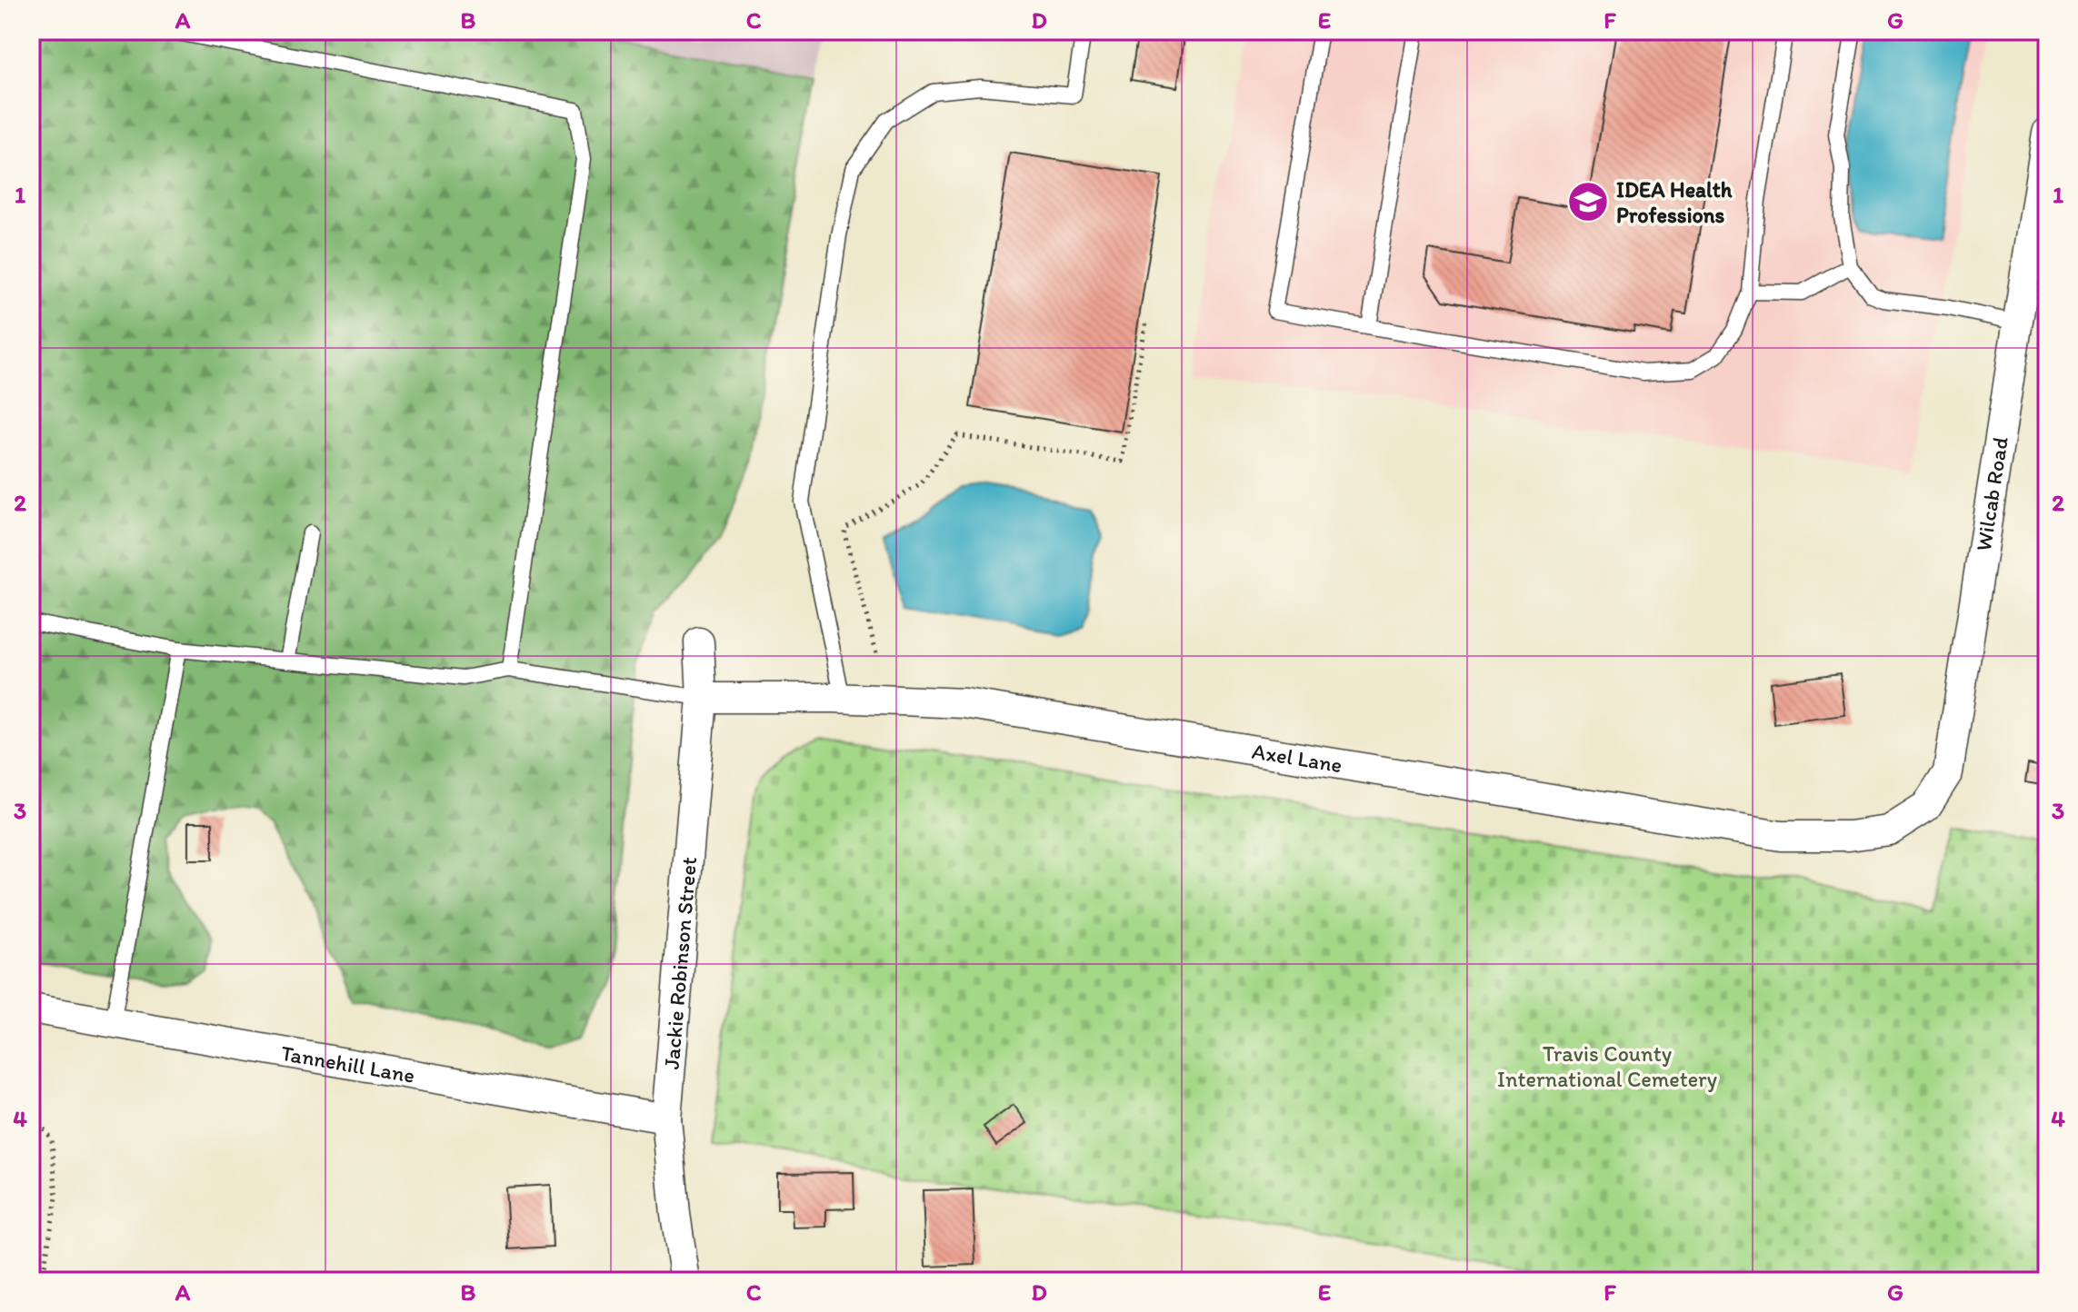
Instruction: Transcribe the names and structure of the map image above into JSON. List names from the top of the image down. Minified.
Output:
{"streets":{"street":["Wilcab Road","Axel Lane","Jackie Robinson Street","Tannehill Lane"]},"crossings":[["Wilcab Road","Axel Lane"],["Axel Lane","Jackie Robinson Street"],["Jackie Robinson Street","Tannehill Lane"]],"parks":["Travis County International Cemetery"],"places":{"school or university":["IDEA Health Professions"]},"grid":{"columns":["A","B","C","D","E","F","G"],"rows":["1","2","3","4"]}}
